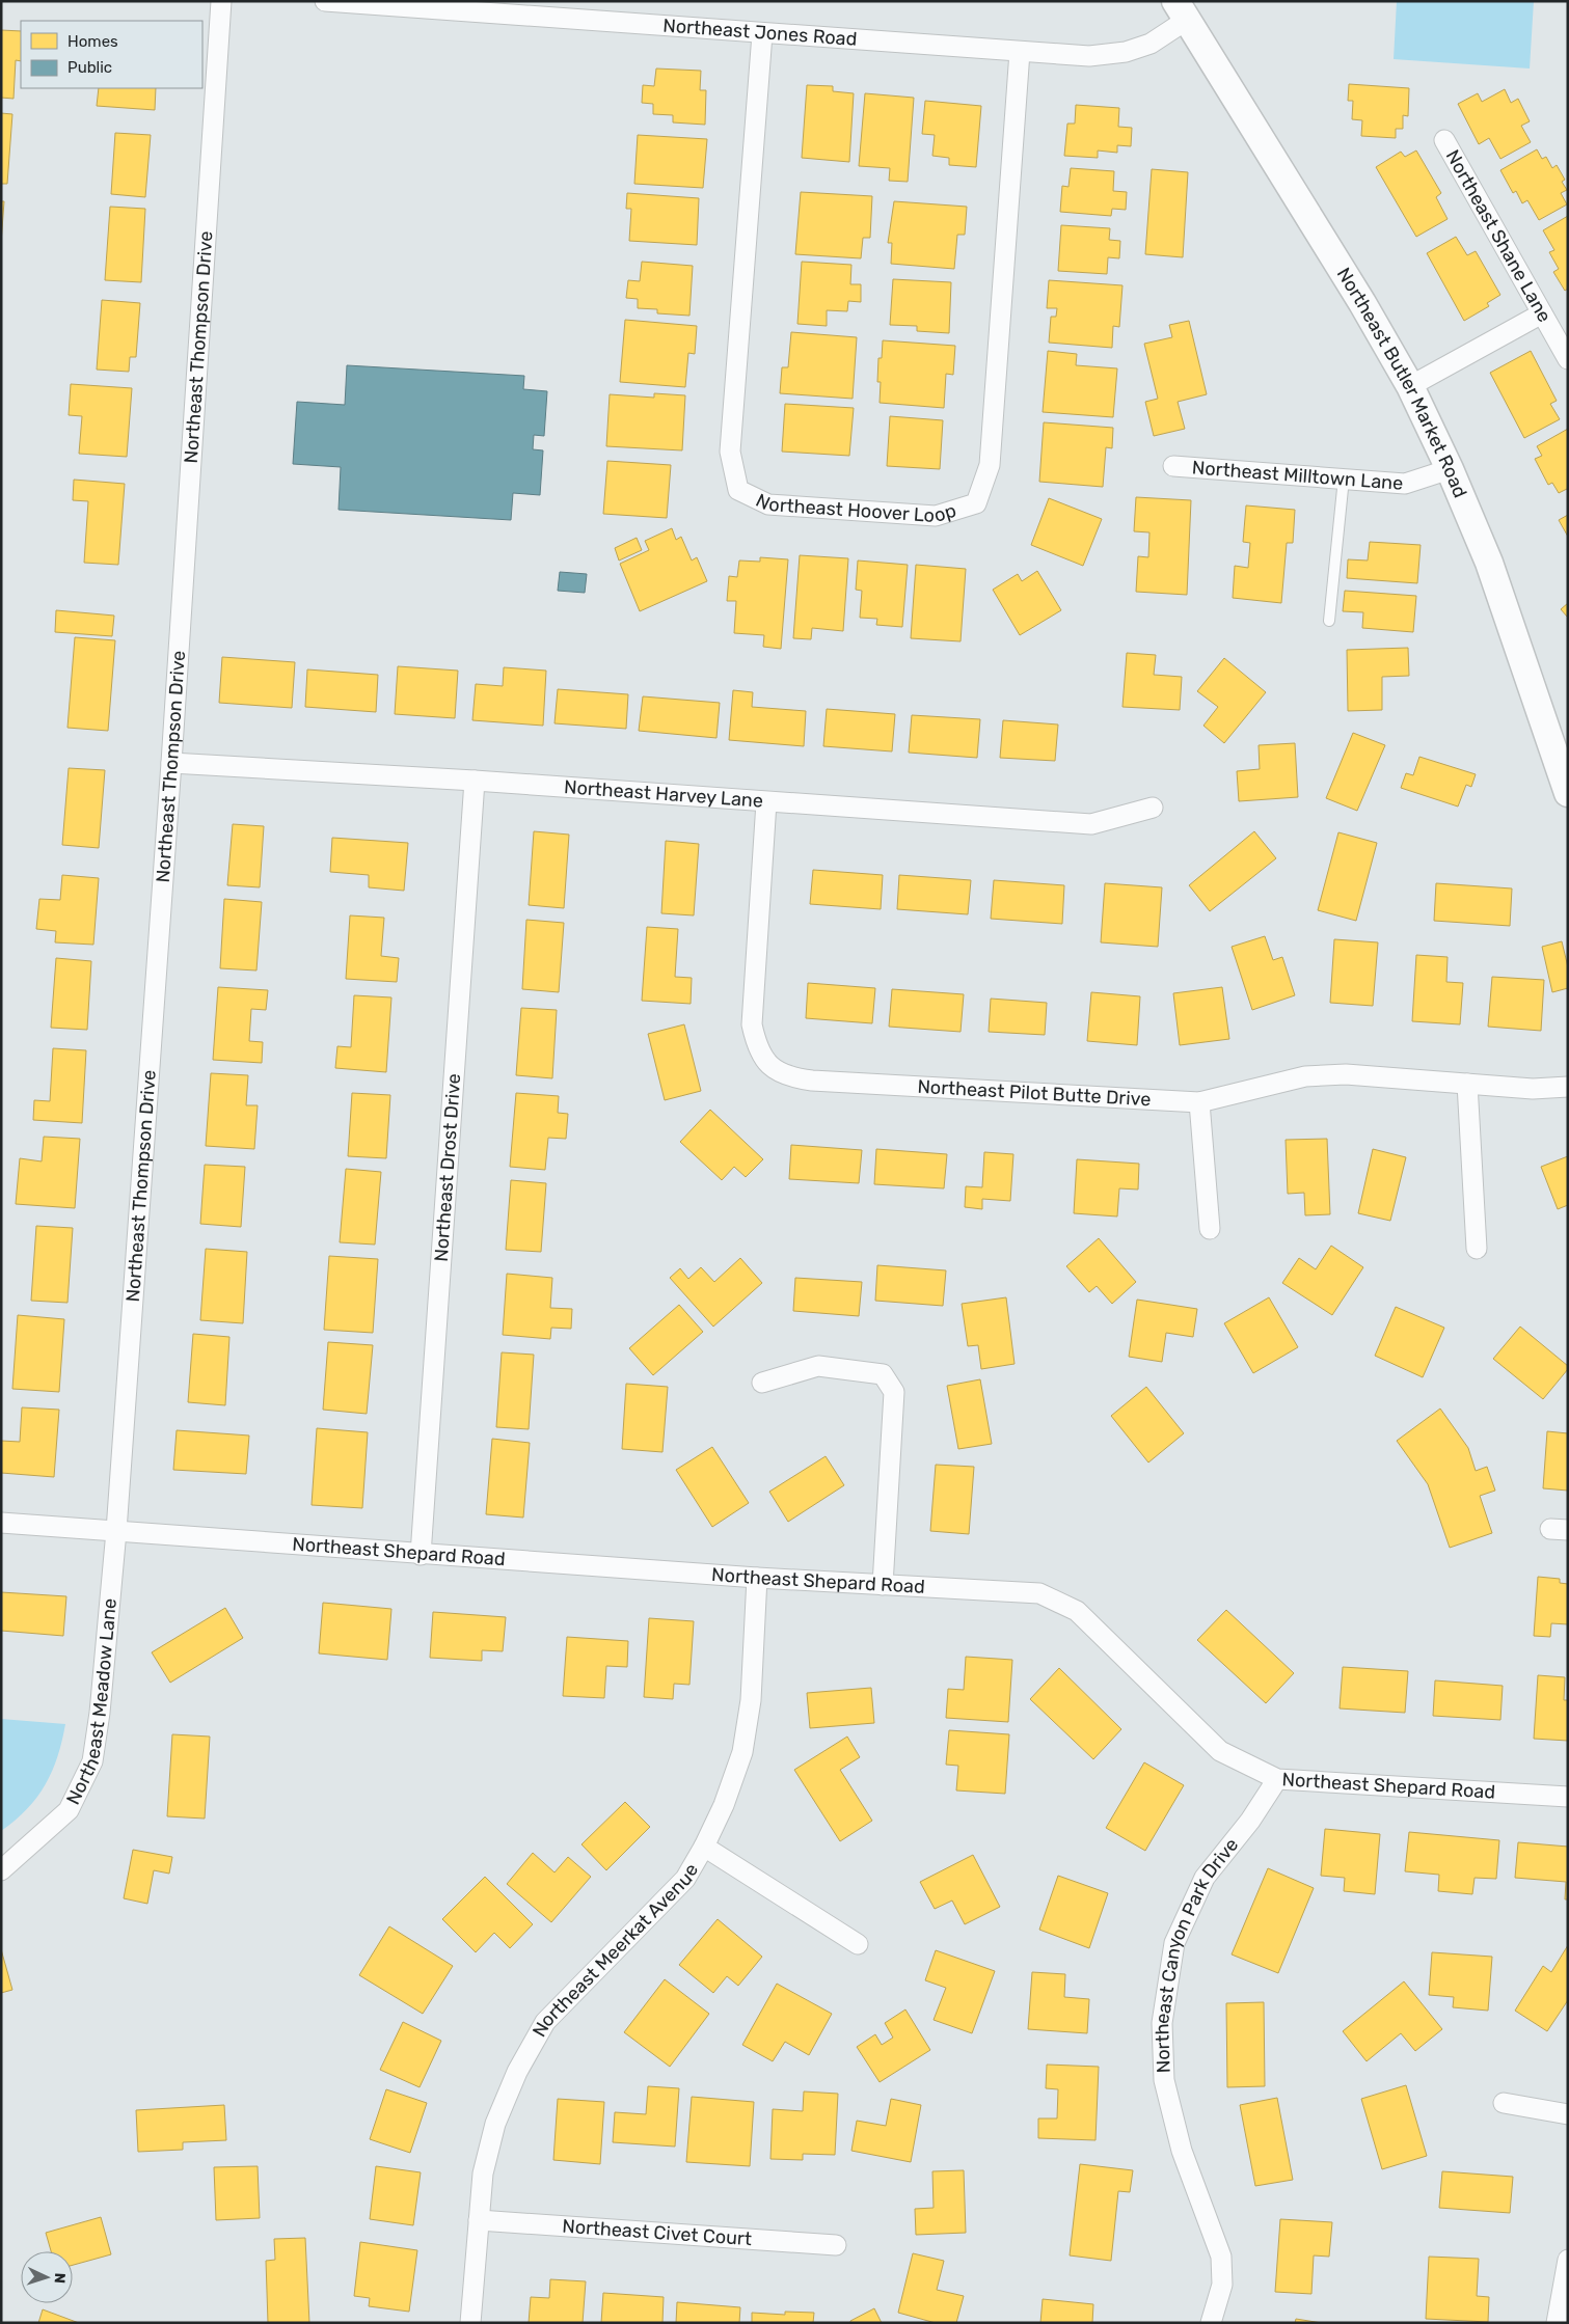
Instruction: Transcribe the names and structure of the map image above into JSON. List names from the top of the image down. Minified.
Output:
{"streets":{"main road":["Northeast Butler Market Road"],"street":["Northeast Jones Road","Northeast Shane Lane","Northeast Thompson Drive","Northeast Milltown Lane","Northeast Hoover Loop","Northeast Harvey Lane","Northeast Pilot Butte Drive","Northeast Drost Drive","Northeast Shepard Road","Northeast Meadow Lane","Northeast Meerkat Avenue","Northeast Canyon Park Drive","Northeast Civet Court"]},"crossings":[["Northeast Jones Road","Northeast Butler Market Road"],["Northeast Jones Road","Northeast Hoover Loop"],["Northeast Thompson Drive","Northeast Harvey Lane"],["Northeast Thompson Drive","Northeast Shepard Road"],["Northeast Thompson Drive","Northeast Meadow Lane"],["Northeast Butler Market Road","Northeast Milltown Lane"],["Northeast Harvey Lane","Northeast Pilot Butte Drive"],["Northeast Harvey Lane","Northeast Drost Drive"],["Northeast Drost Drive","Northeast Shepard Road"],["Northeast Shepard Road","Northeast Meadow Lane"],["Northeast Shepard Road","Northeast Meerkat Avenue"],["Northeast Shepard Road","Northeast Canyon Park Drive"],["Northeast Meerkat Avenue","Northeast Civet Court"]],"legend":["Homes","Public"],"north":"right"}
